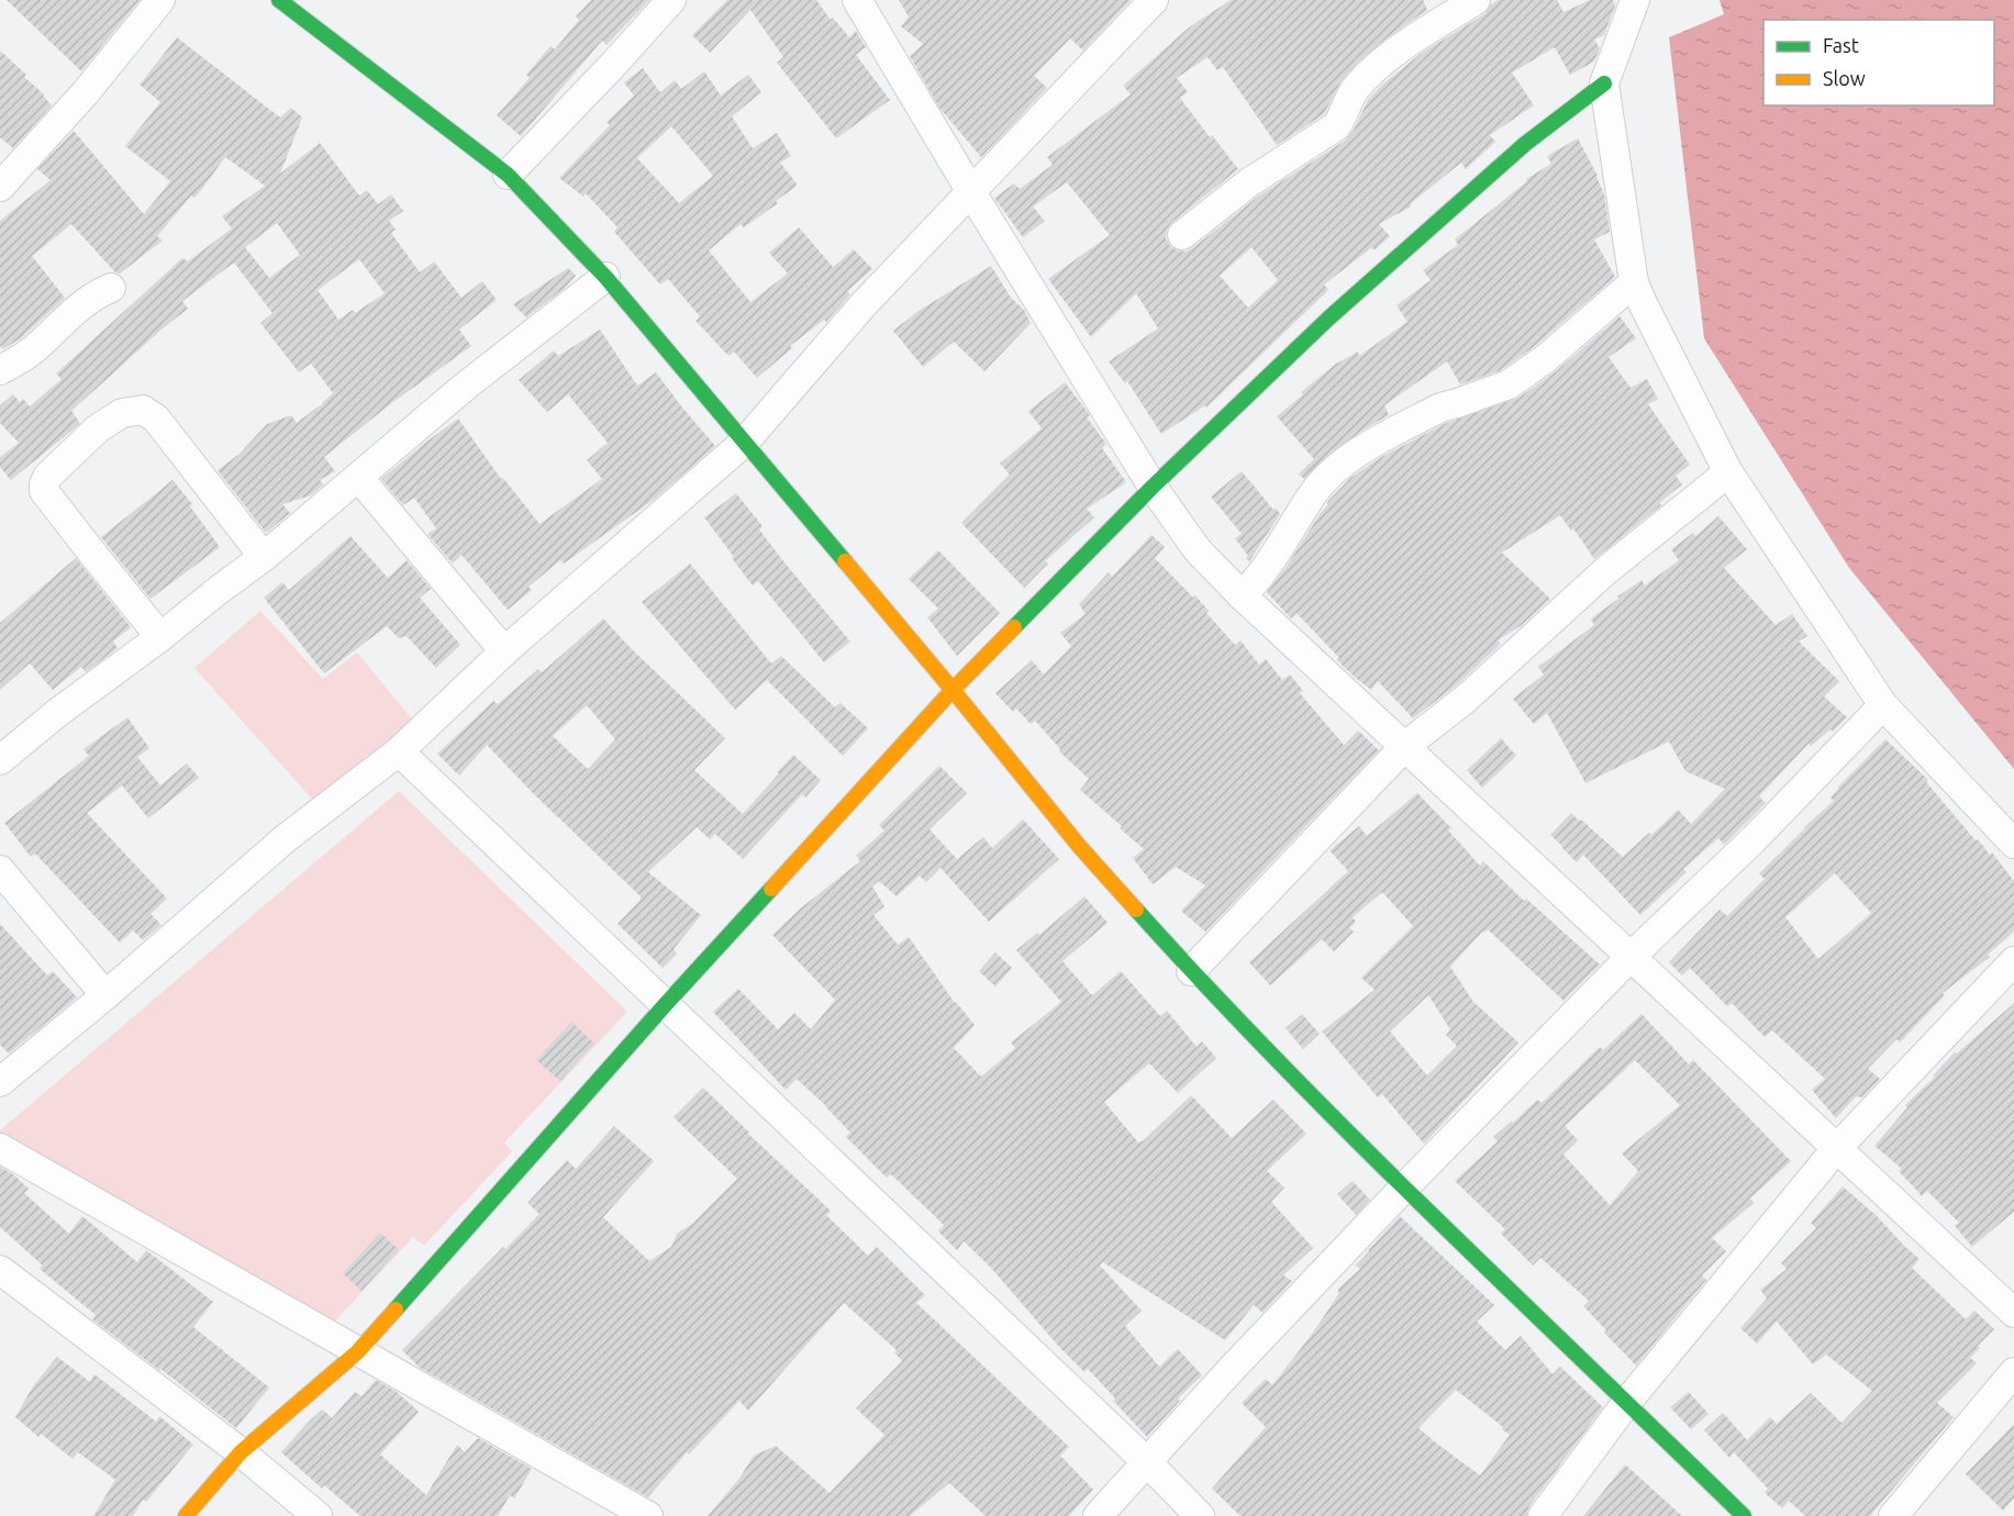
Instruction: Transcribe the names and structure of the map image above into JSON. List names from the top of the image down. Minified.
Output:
{"legend":["Fast","Slow"]}
